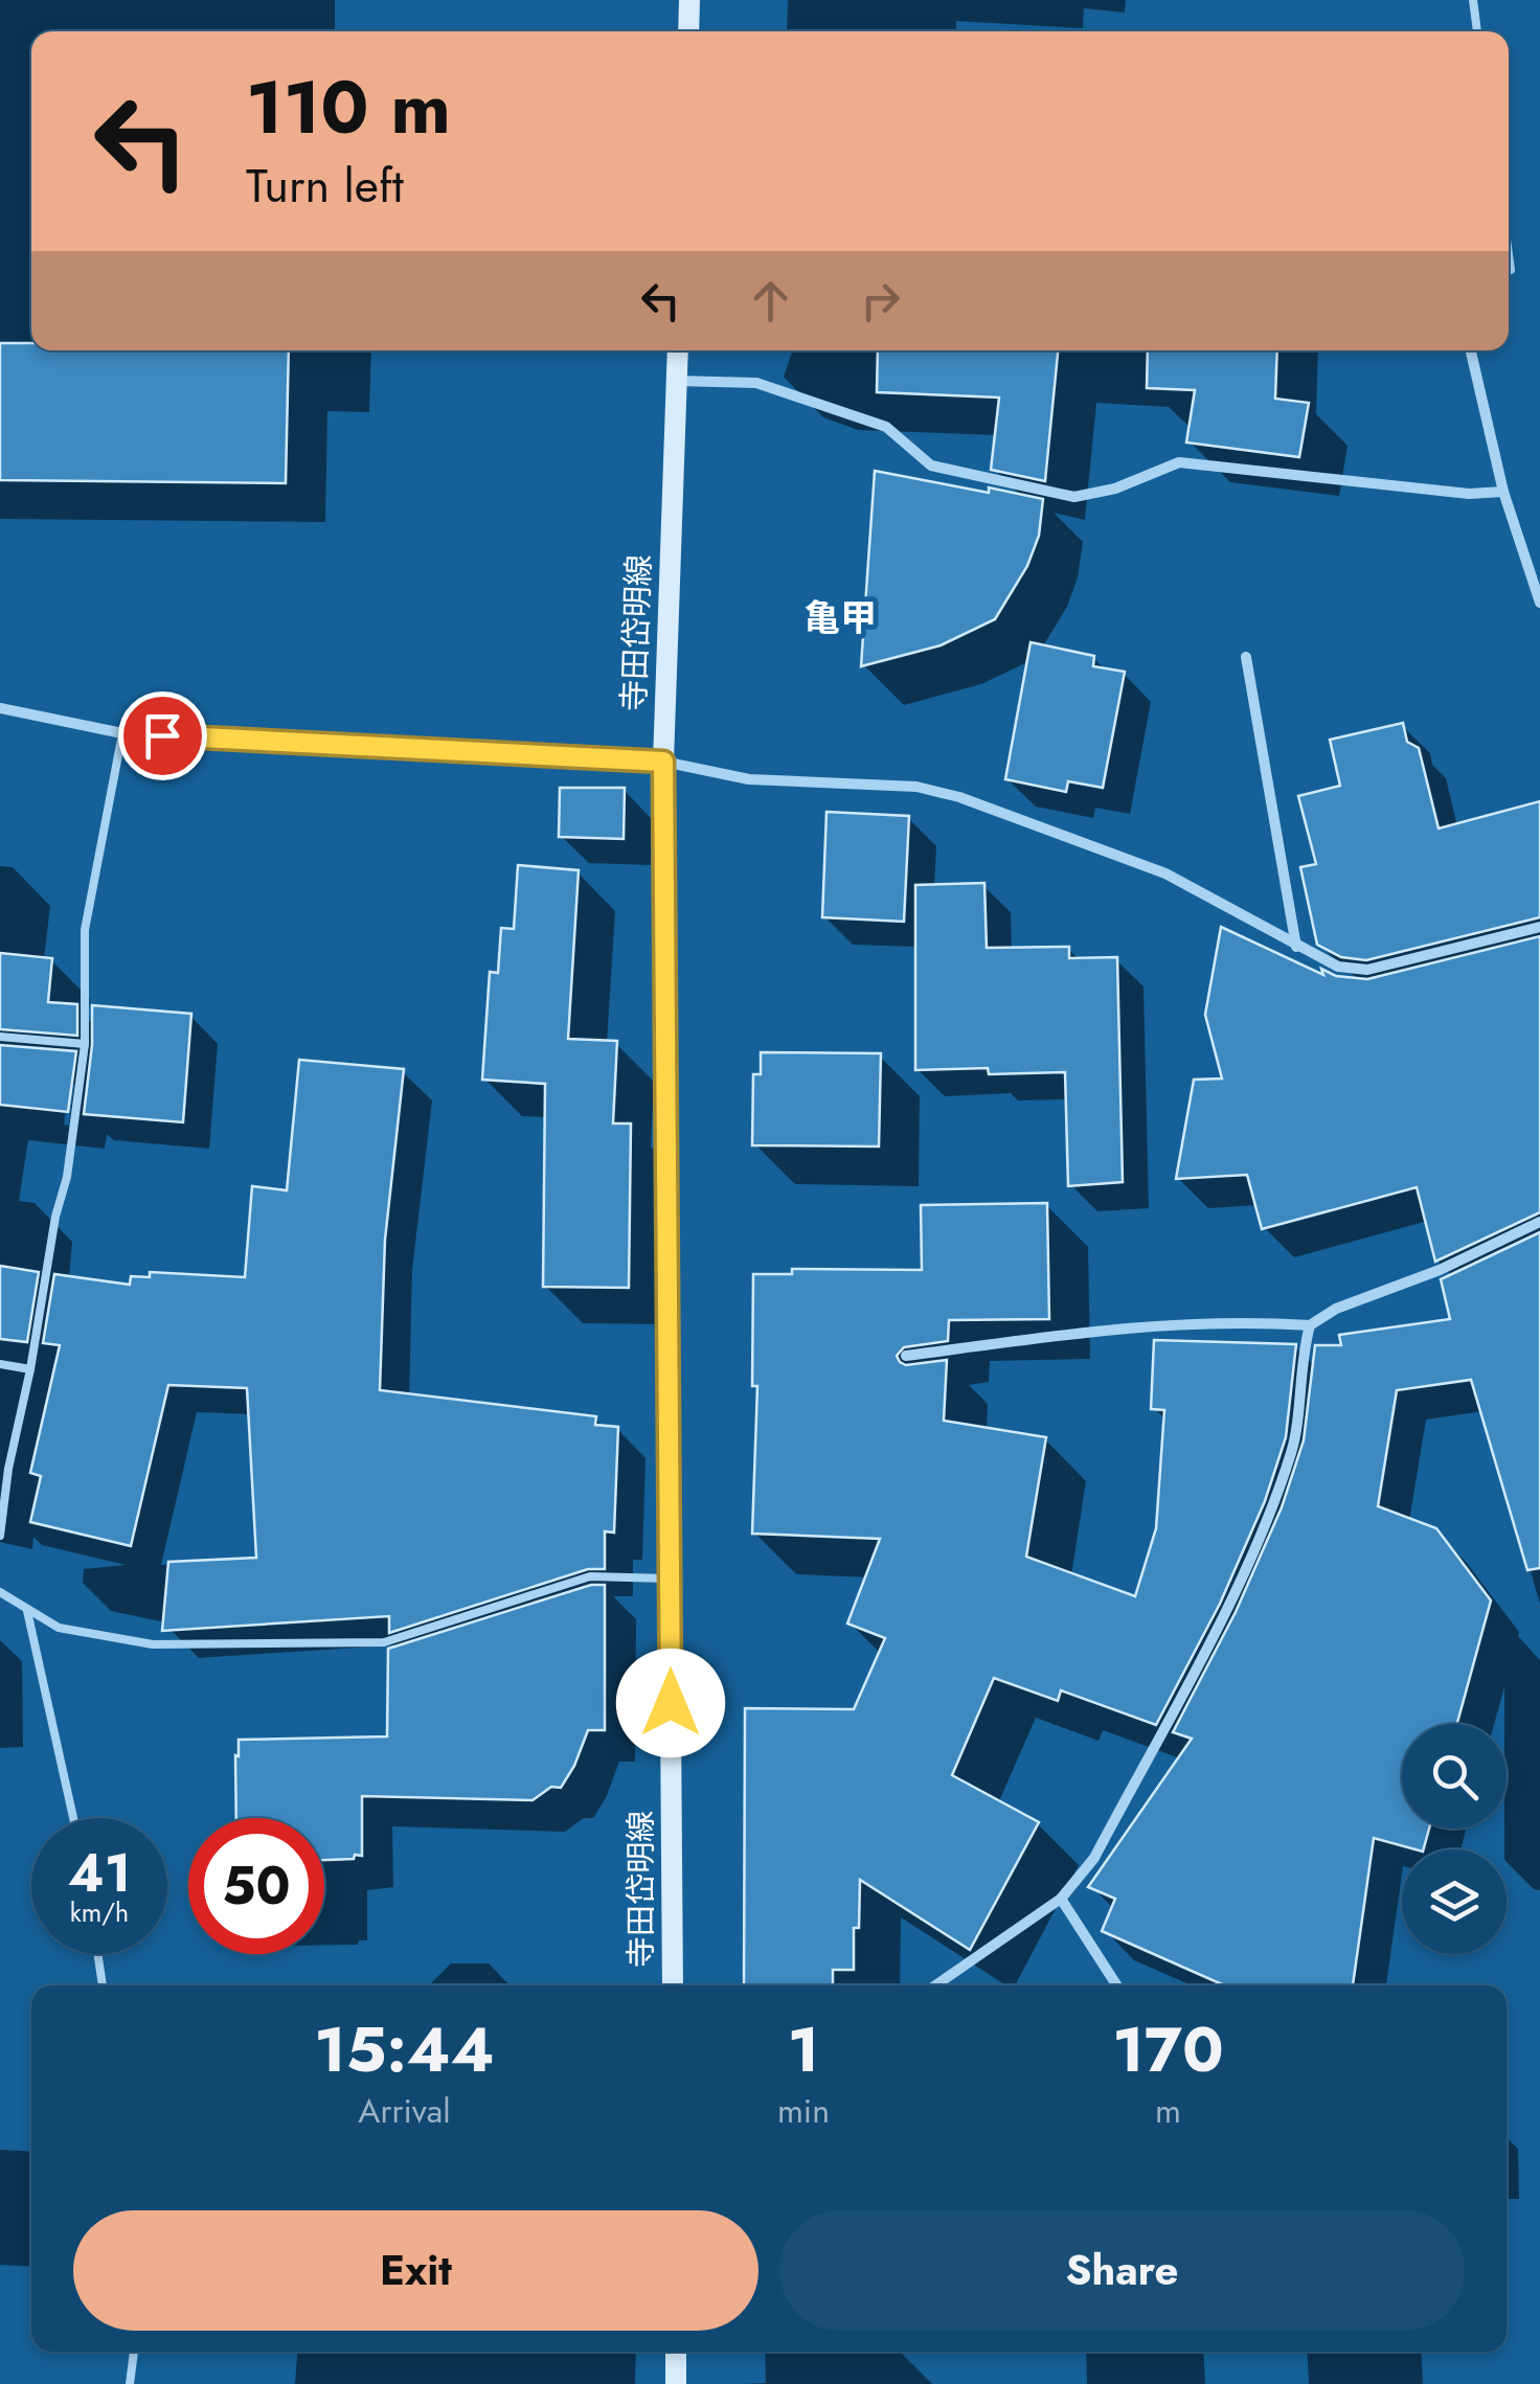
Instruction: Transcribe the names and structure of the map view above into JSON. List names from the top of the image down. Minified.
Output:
{"streets":{"main road":["寺田岱明線"]},"districts":["亀甲"],"page":{"turn":["110 m","Turn left"],"speed":"41 km/h","limit":"50","eta":["15:44","Arrival","1","min","170","m"],"buttons":["Exit","Share"]}}
